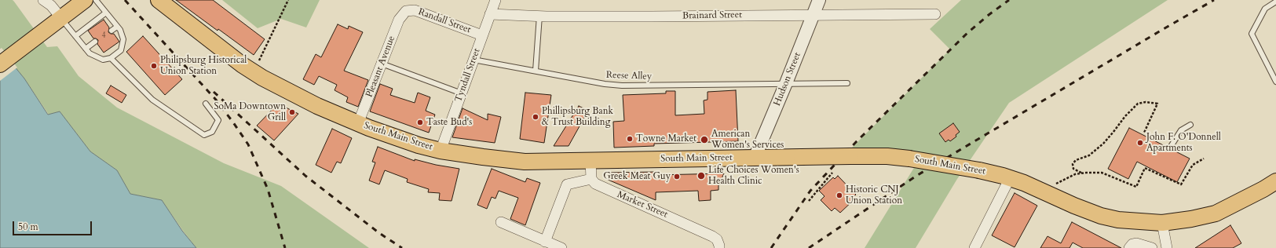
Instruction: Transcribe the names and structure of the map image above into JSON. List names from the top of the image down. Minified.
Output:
{"streets":{"main road":["South Main Street"],"street":["Brainard Street","Randall Street","Pleasant Avenue","Tyndall Street","Hudson Street","Market Street"],"lane":["Reese Alley"]},"crossings":[["Brainard Street","Tyndall Street"],["Brainard Street","Hudson Street"],["Randall Street","Pleasant Avenue"],["Randall Street","Tyndall Street"],["Pleasant Avenue","South Main Street"],["Tyndall Street","Reese Alley"],["Tyndall Street","South Main Street"],["Reese Alley","Hudson Street"],["Hudson Street","South Main Street"]],"places":["Philipsburg Historical Union Station","SoMa Downtown Grill","Phillipsburg Bank & Trust Building","Taste Bud's","Towne Market","American Women's Services","John F. O'Donnell Apartments","Life Choices Women's Health Clinic","Greek Meat Guy","Historic CNJ Union Station"],"house_numbers":["4"],"scale_bar":"50 m"}
